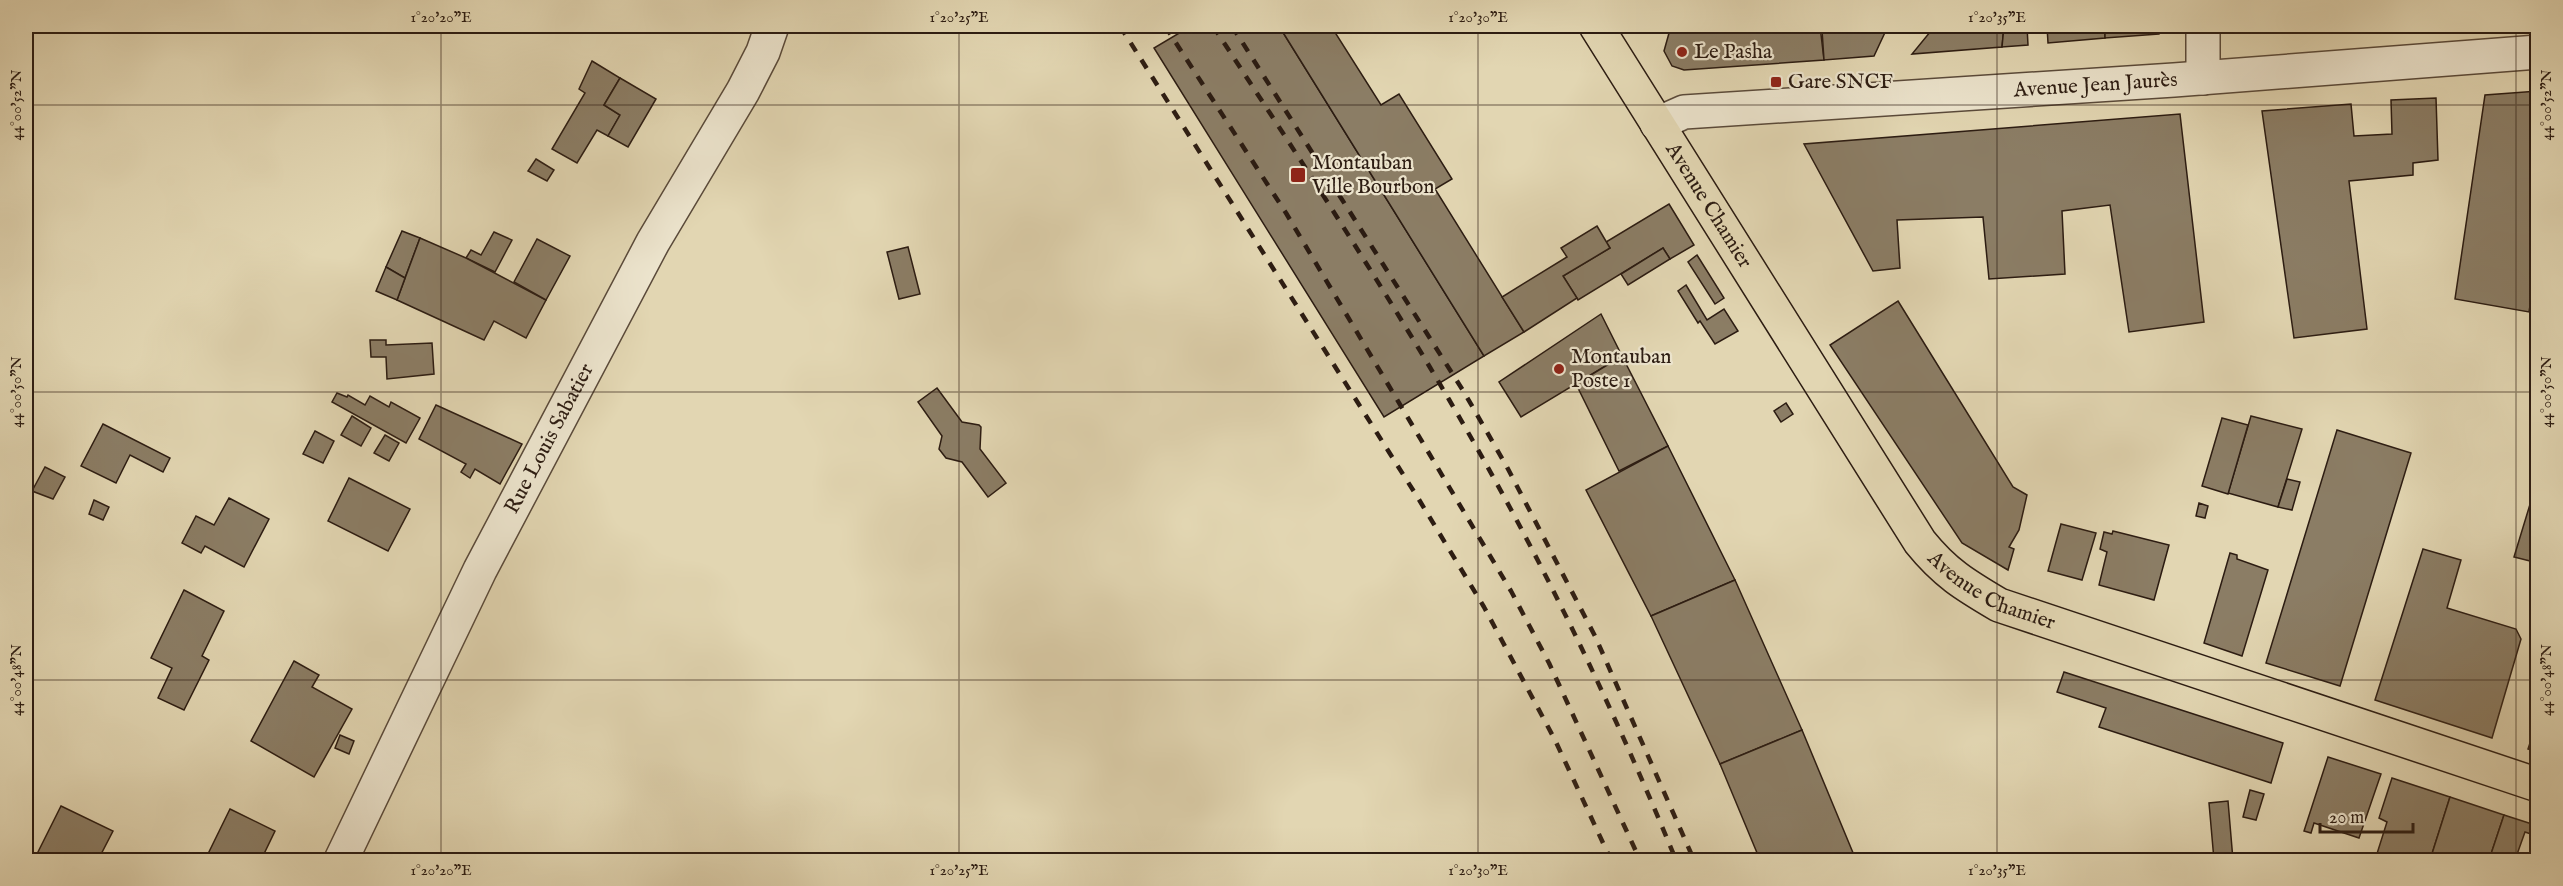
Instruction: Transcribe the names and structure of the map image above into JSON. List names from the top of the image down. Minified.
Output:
{"streets":{"main road":["Avenue Chamier"],"street":["Avenue Jean Jaurès","Rue Louis Sabatier"]},"crossings":[["Avenue Jean Jaurès","Avenue Chamier"]],"places":{"other":["Le Pasha","Montauban Poste 1"],"transit":["Gare SNCF","Montauban Ville Bourbon"]},"scale_bar":"20 m","coordinates":["1°20'20\"E","1°20'25\"E","1°20'30\"E","1°20'35\"E","44°00'52\"N","44°00'50\"N","44°00'48\"N"]}
